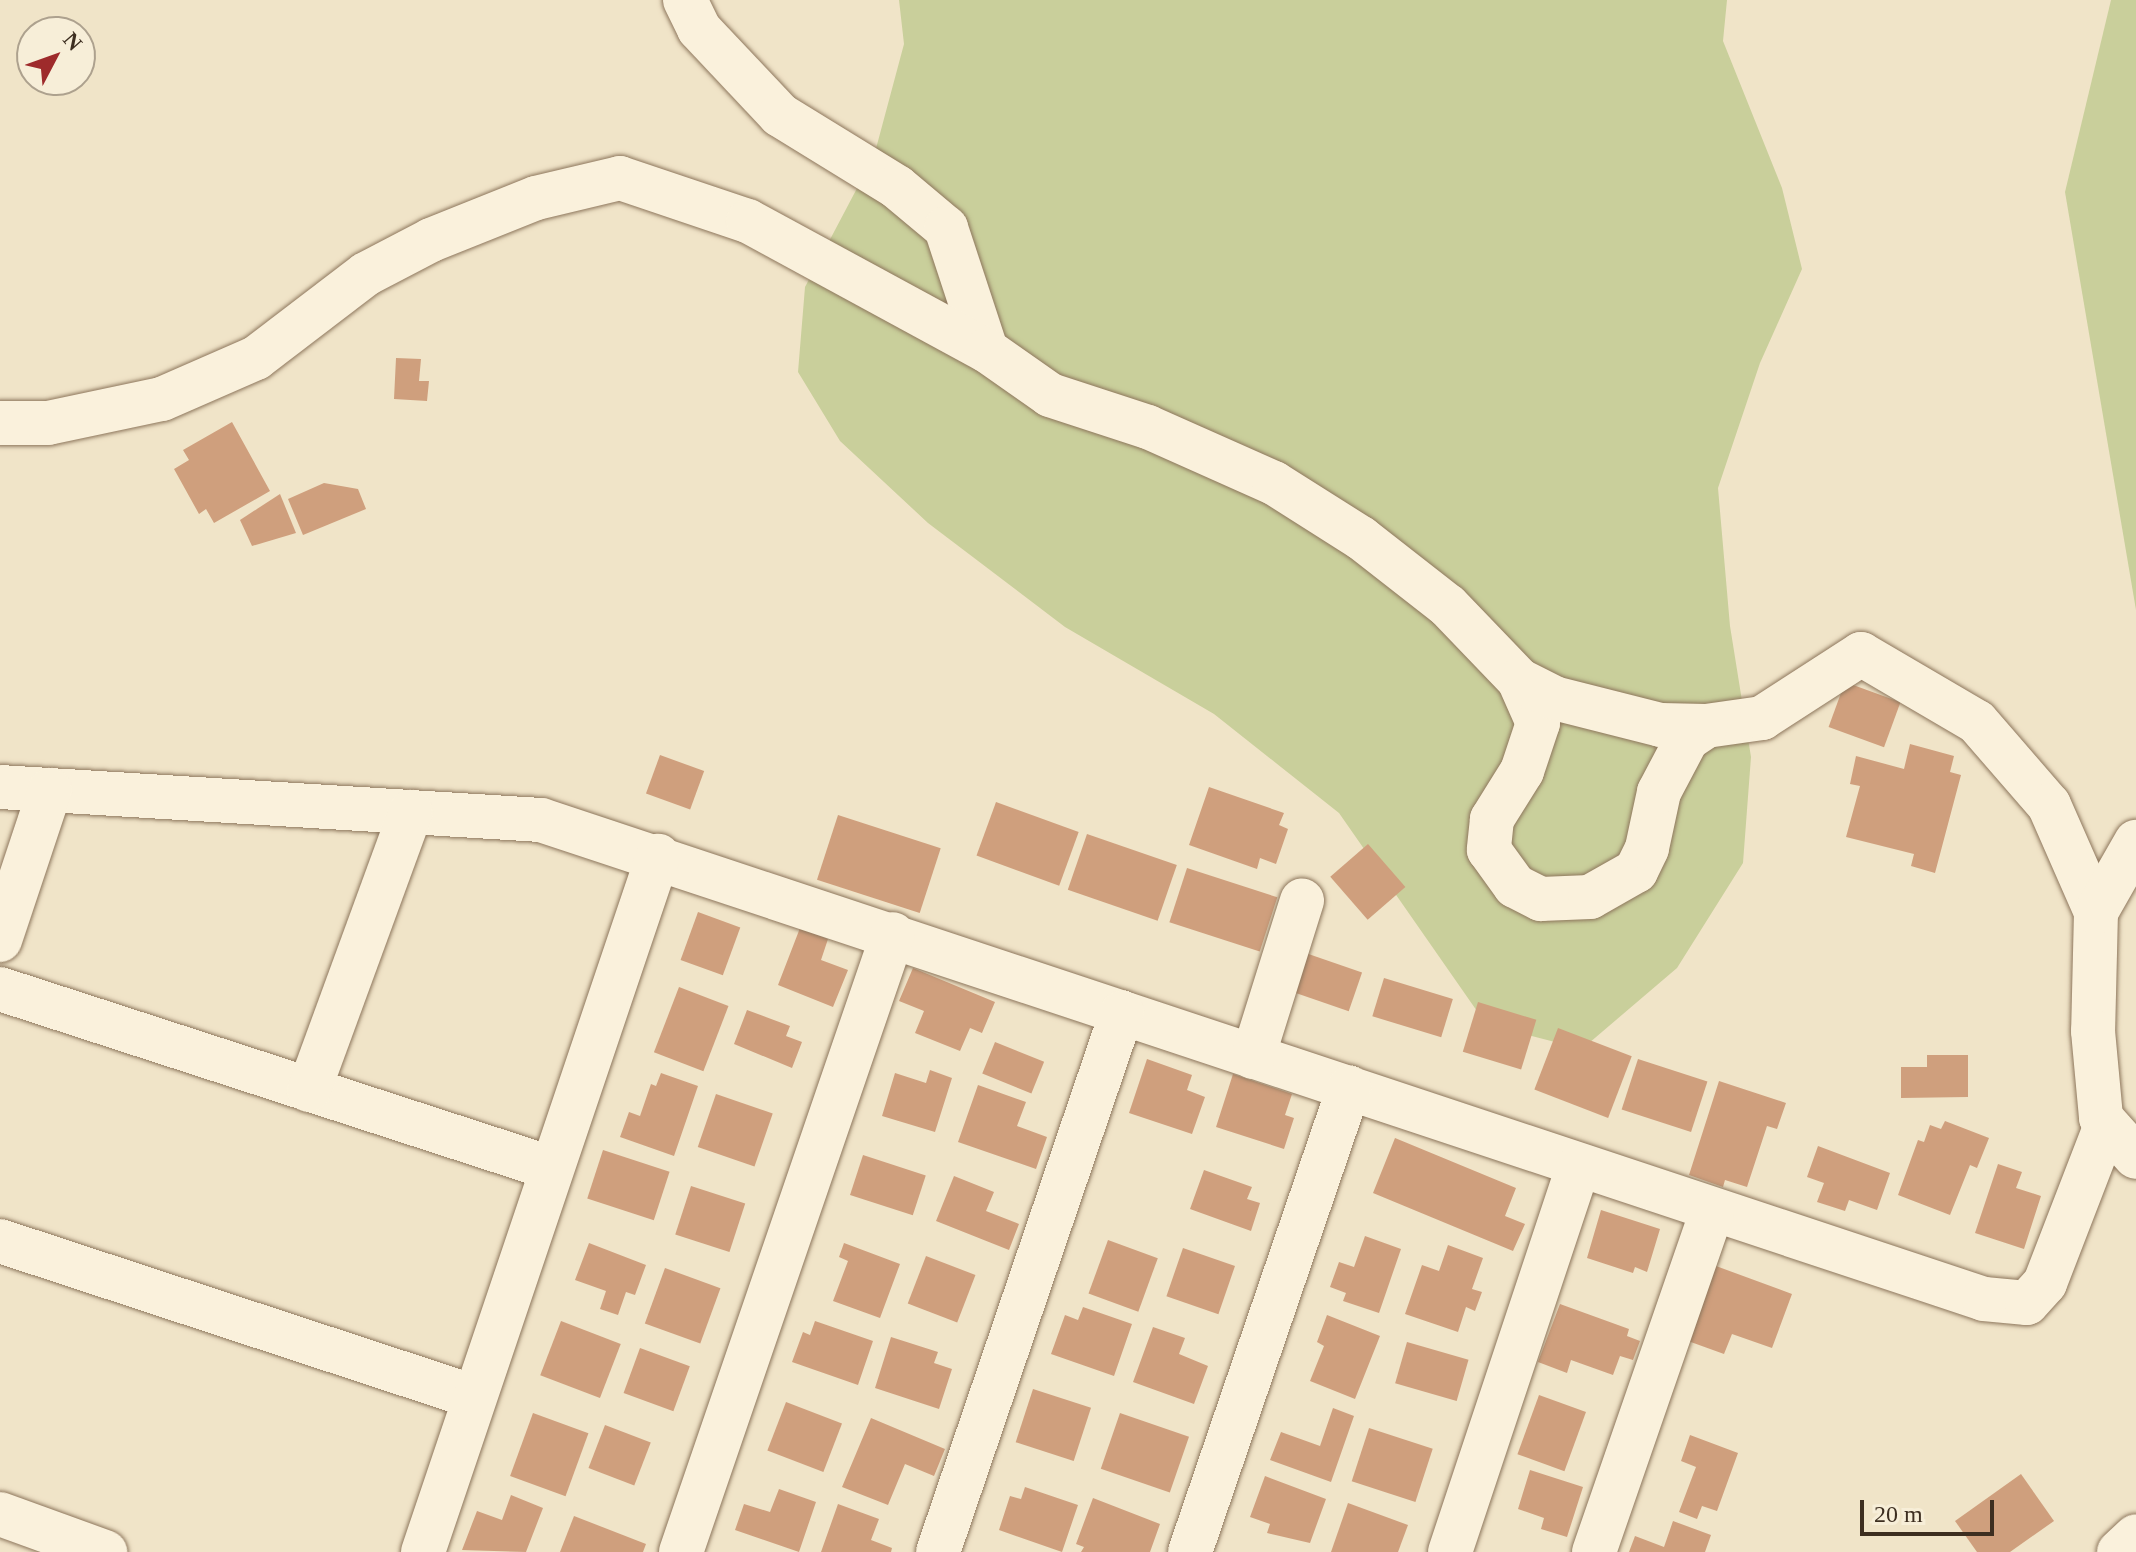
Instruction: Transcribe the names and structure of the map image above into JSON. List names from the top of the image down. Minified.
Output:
{"scale_bar":"20 m","north":"top right"}
